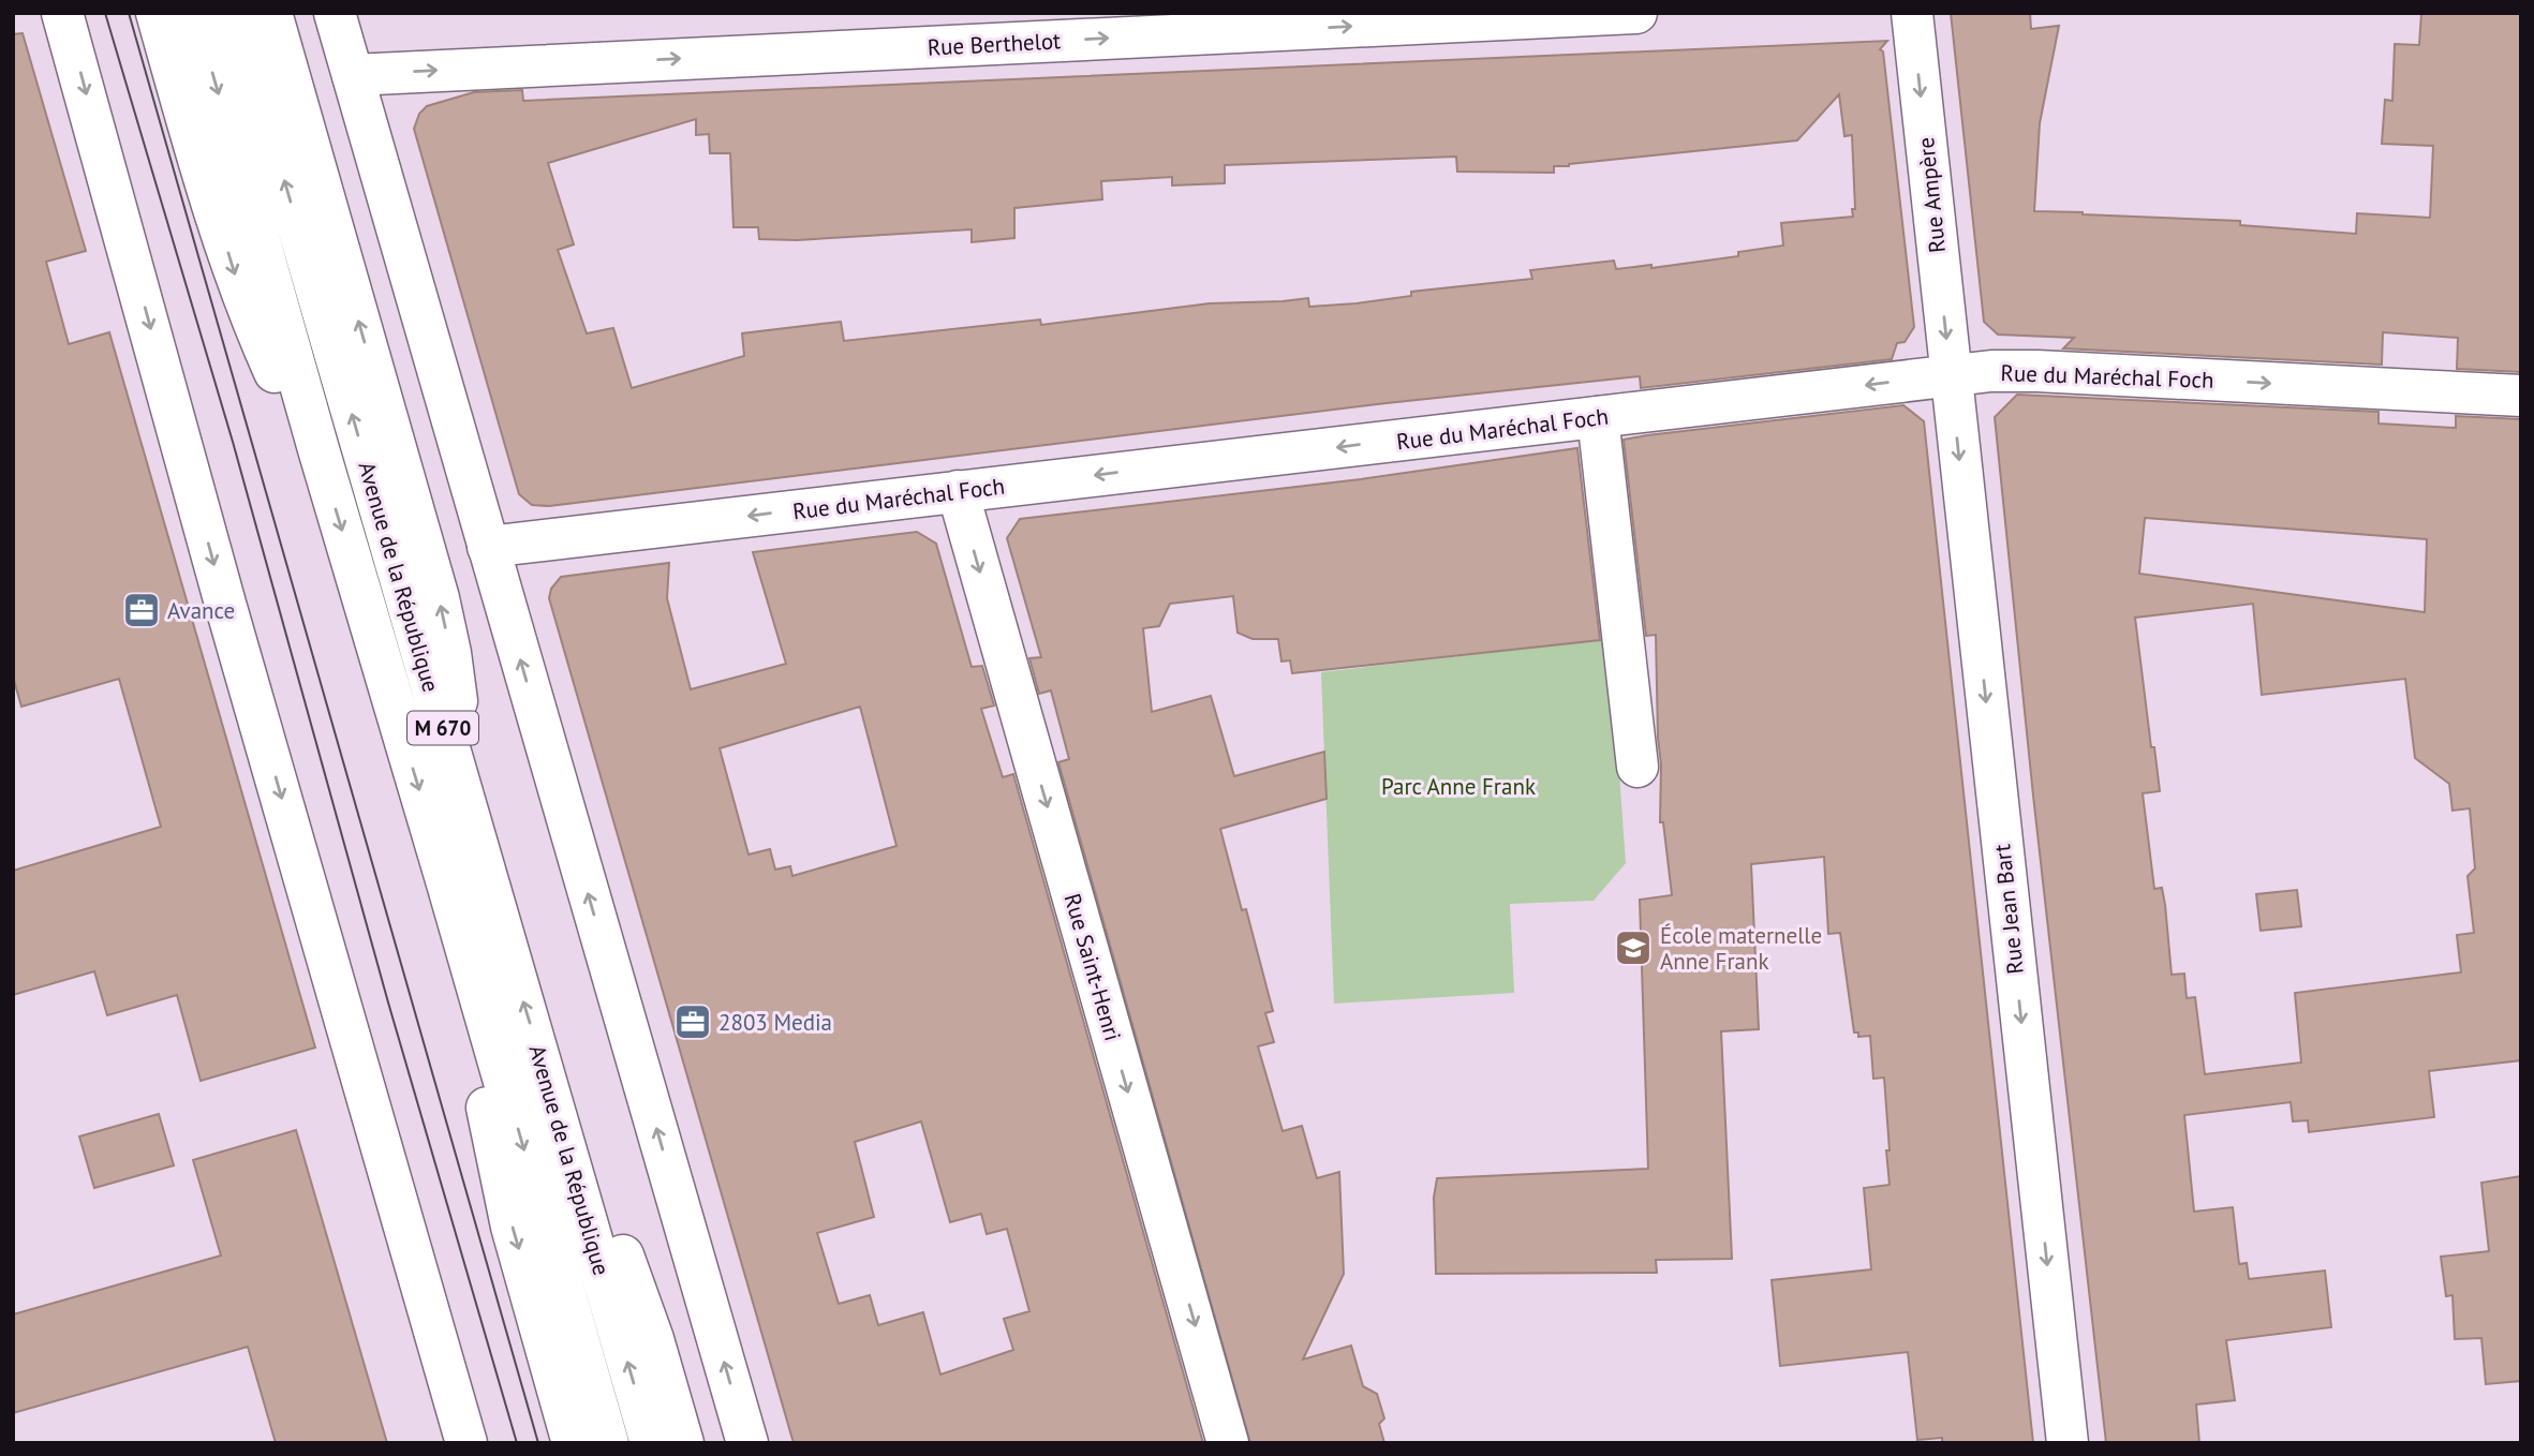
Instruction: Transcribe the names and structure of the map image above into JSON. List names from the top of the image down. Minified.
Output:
{"streets":{"street":["Rue Berthelot","Rue Ampère","Rue du Maréchal Foch","Avenue de la République","M 670","Rue Jean Bart","Rue Saint-Henri"]},"crossings":[["Rue Ampère","Rue du Maréchal Foch"],["Rue Ampère","Rue Jean Bart"],["Rue du Maréchal Foch","Rue Jean Bart"],["Rue du Maréchal Foch","Rue Saint-Henri"]],"one_way":["Rue Berthelot","Rue Ampère","Rue Saint-Henri"],"parks":["Parc Anne Frank"],"places":{"office":["Avance","2803 Media"],"school or university":["École maternelle Anne Frank"]}}
